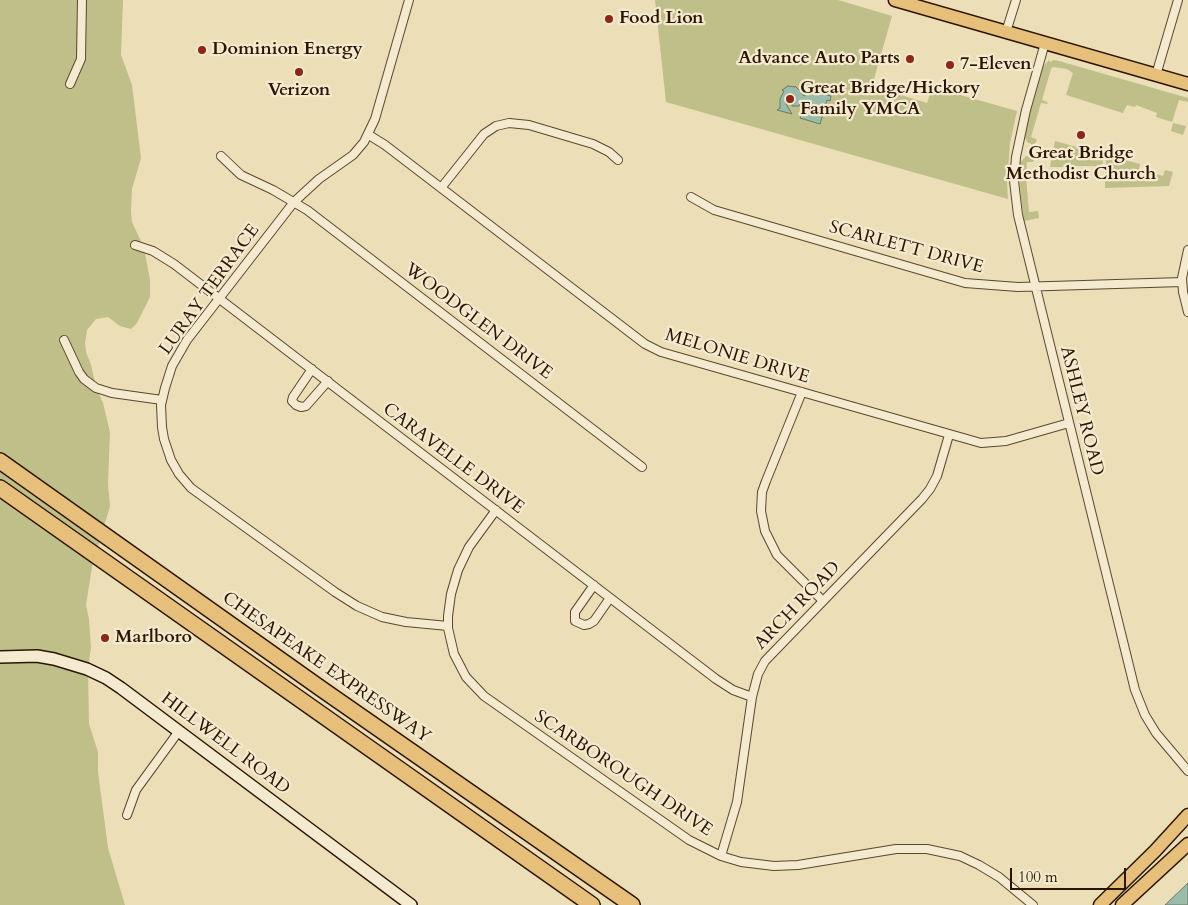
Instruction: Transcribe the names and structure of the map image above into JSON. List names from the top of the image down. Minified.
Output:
{"streets":{"highway":["CHESAPEAKE EXPRESSWAY"],"street":["SCARLETT DRIVE","LURAY TERRACE","WOODGLEN DRIVE","MELONIE DRIVE","ASHLEY ROAD","CARAVELLE DRIVE","ARCH ROAD","HILLWELL ROAD","SCARBOROUGH DRIVE"]},"crossings":[["SCARLETT DRIVE","ASHLEY ROAD"],["LURAY TERRACE","WOODGLEN DRIVE"],["LURAY TERRACE","MELONIE DRIVE"],["LURAY TERRACE","CARAVELLE DRIVE"],["LURAY TERRACE","SCARBOROUGH DRIVE"],["MELONIE DRIVE","ASHLEY ROAD"],["MELONIE DRIVE","ARCH ROAD"],["CARAVELLE DRIVE","ARCH ROAD"],["CARAVELLE DRIVE","SCARBOROUGH DRIVE"],["ARCH ROAD","SCARBOROUGH DRIVE"]],"places":["Food Lion","Dominion Energy","Advance Auto Parts","7-Eleven","Verizon","Great Bridge/Hickory Family YMCA","Great Bridge Methodist Church","Marlboro"],"scale_bar":"100 m"}
